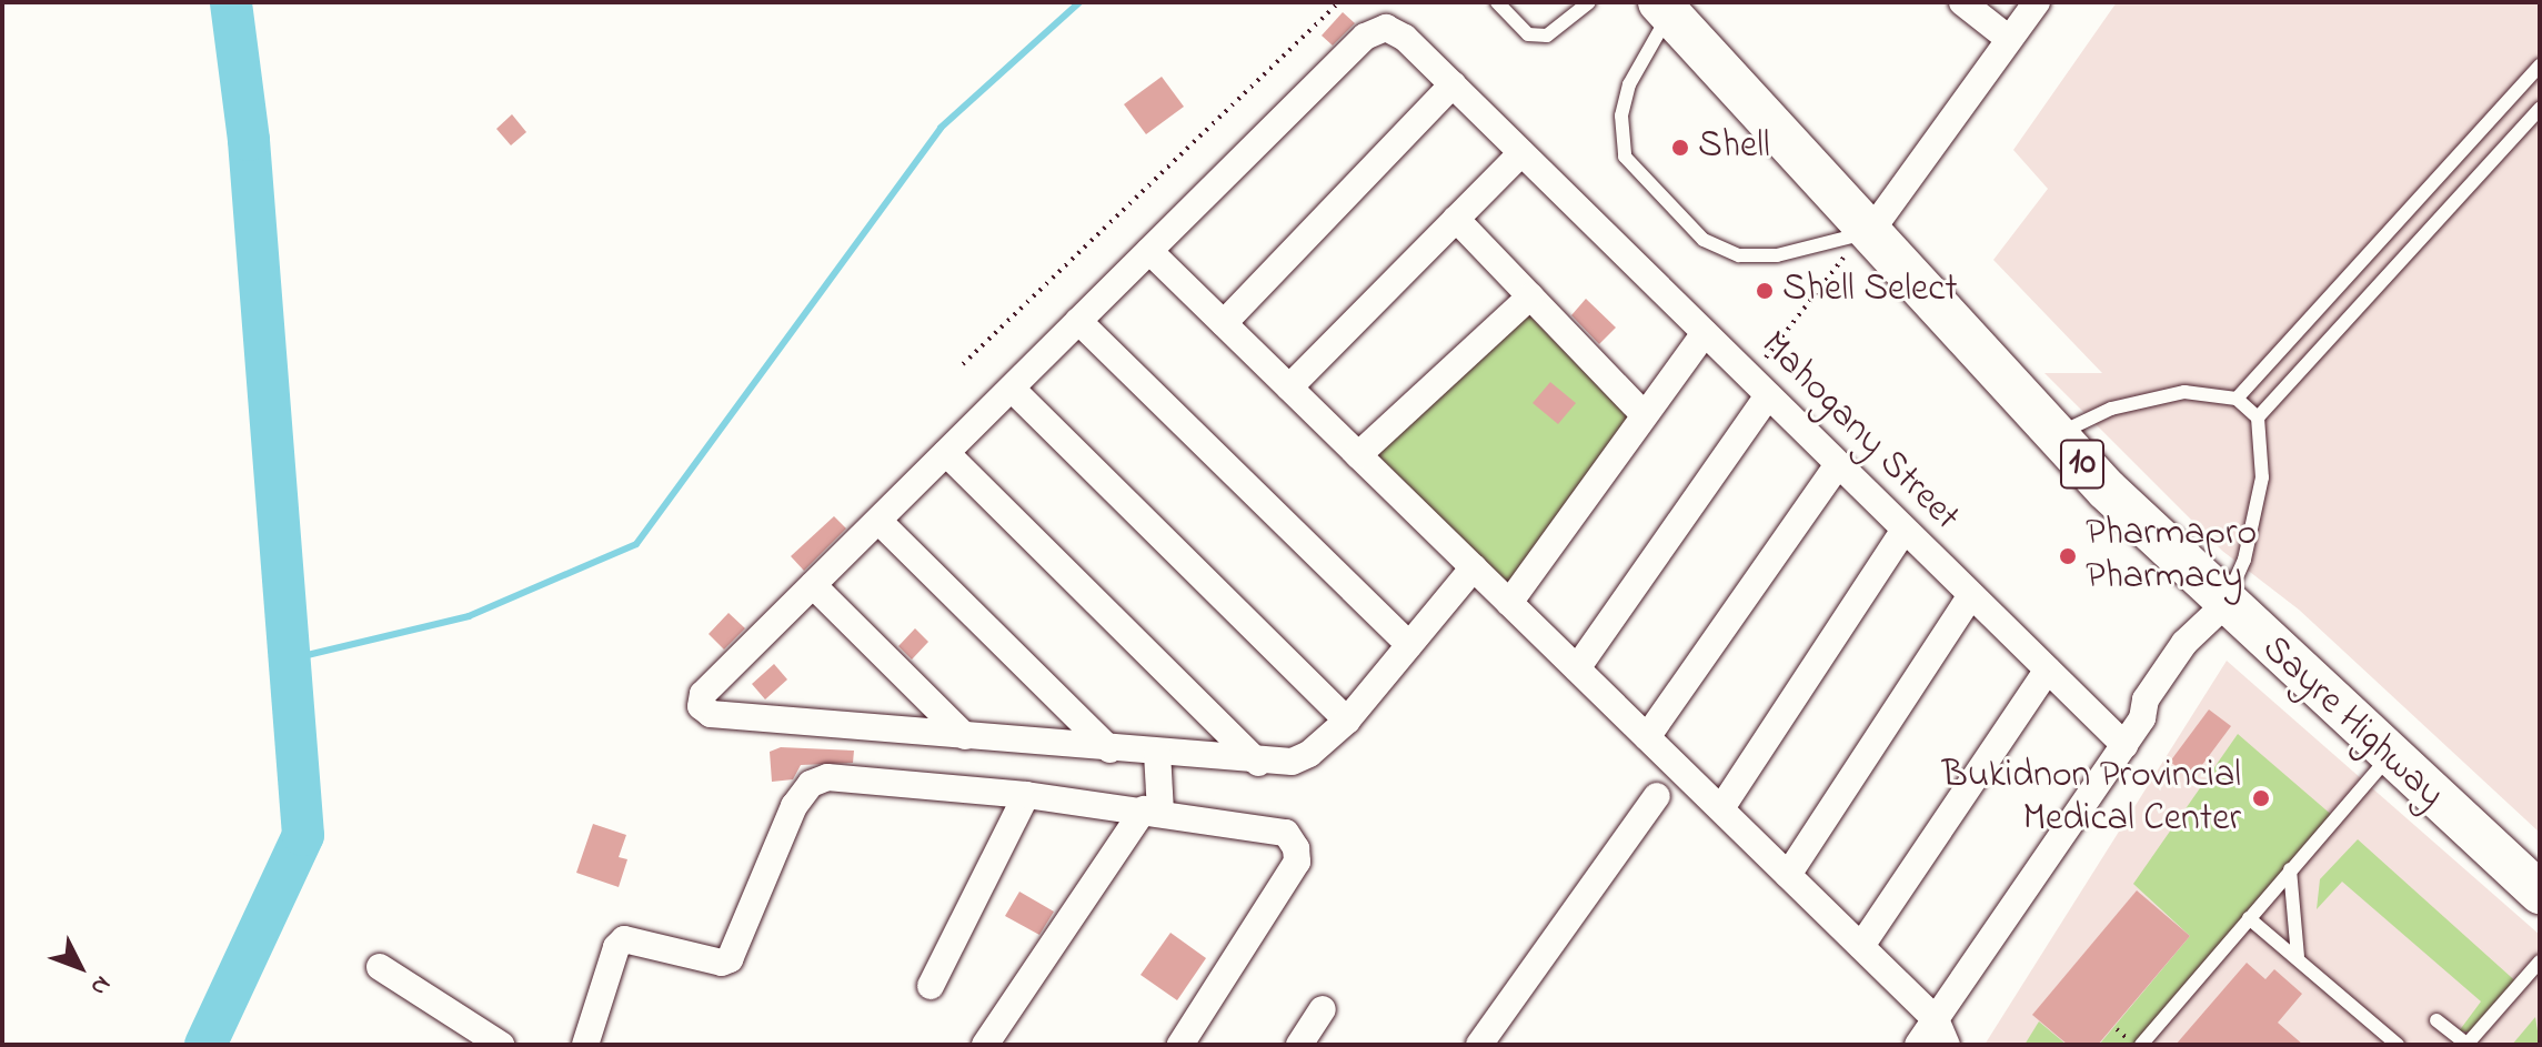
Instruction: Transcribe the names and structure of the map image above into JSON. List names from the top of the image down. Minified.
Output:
{"streets":{"highway":["10","Sayre Highway"],"street":["Mahogany Street"]},"places":["Shell","Shell Select","Pharmapro Pharmacy","Bukidnon Provincial Medical Center"],"north":"bottom right"}
